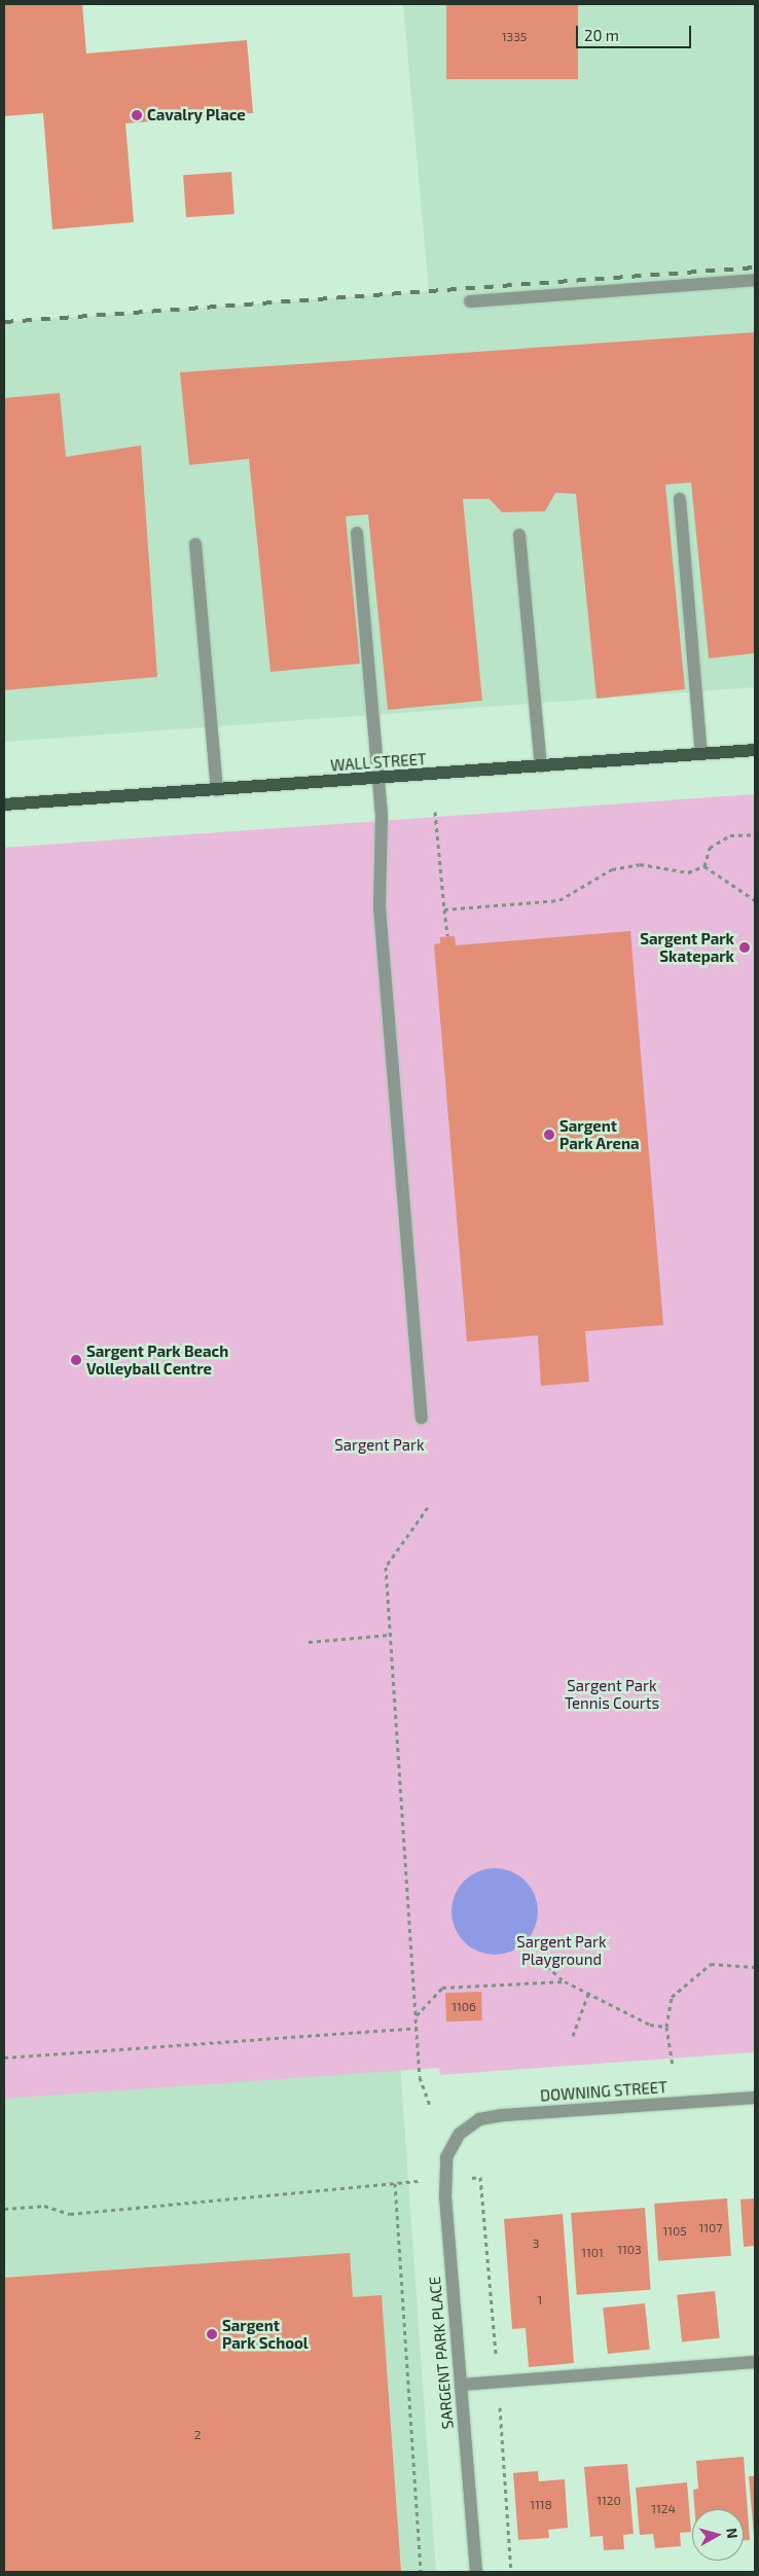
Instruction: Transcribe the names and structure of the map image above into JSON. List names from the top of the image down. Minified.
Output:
{"streets":{"main road":["WALL STREET"],"street":["DOWNING STREET","SARGENT PARK PLACE"]},"crossings":[["DOWNING STREET","SARGENT PARK PLACE"]],"parks":["Sargent Park","Sargent Park Tennis Courts","Sargent Park Playground"],"places":["Cavalry Place","Sargent Park Skatepark","Sargent Park Arena","Sargent Park Beach Volleyball Centre","Sargent Park School"],"house_numbers":["1335","1106","1107","1105","3","1103","1101","1","2","1120","1118","1124"],"scale_bar":"20 m","north":"right"}
